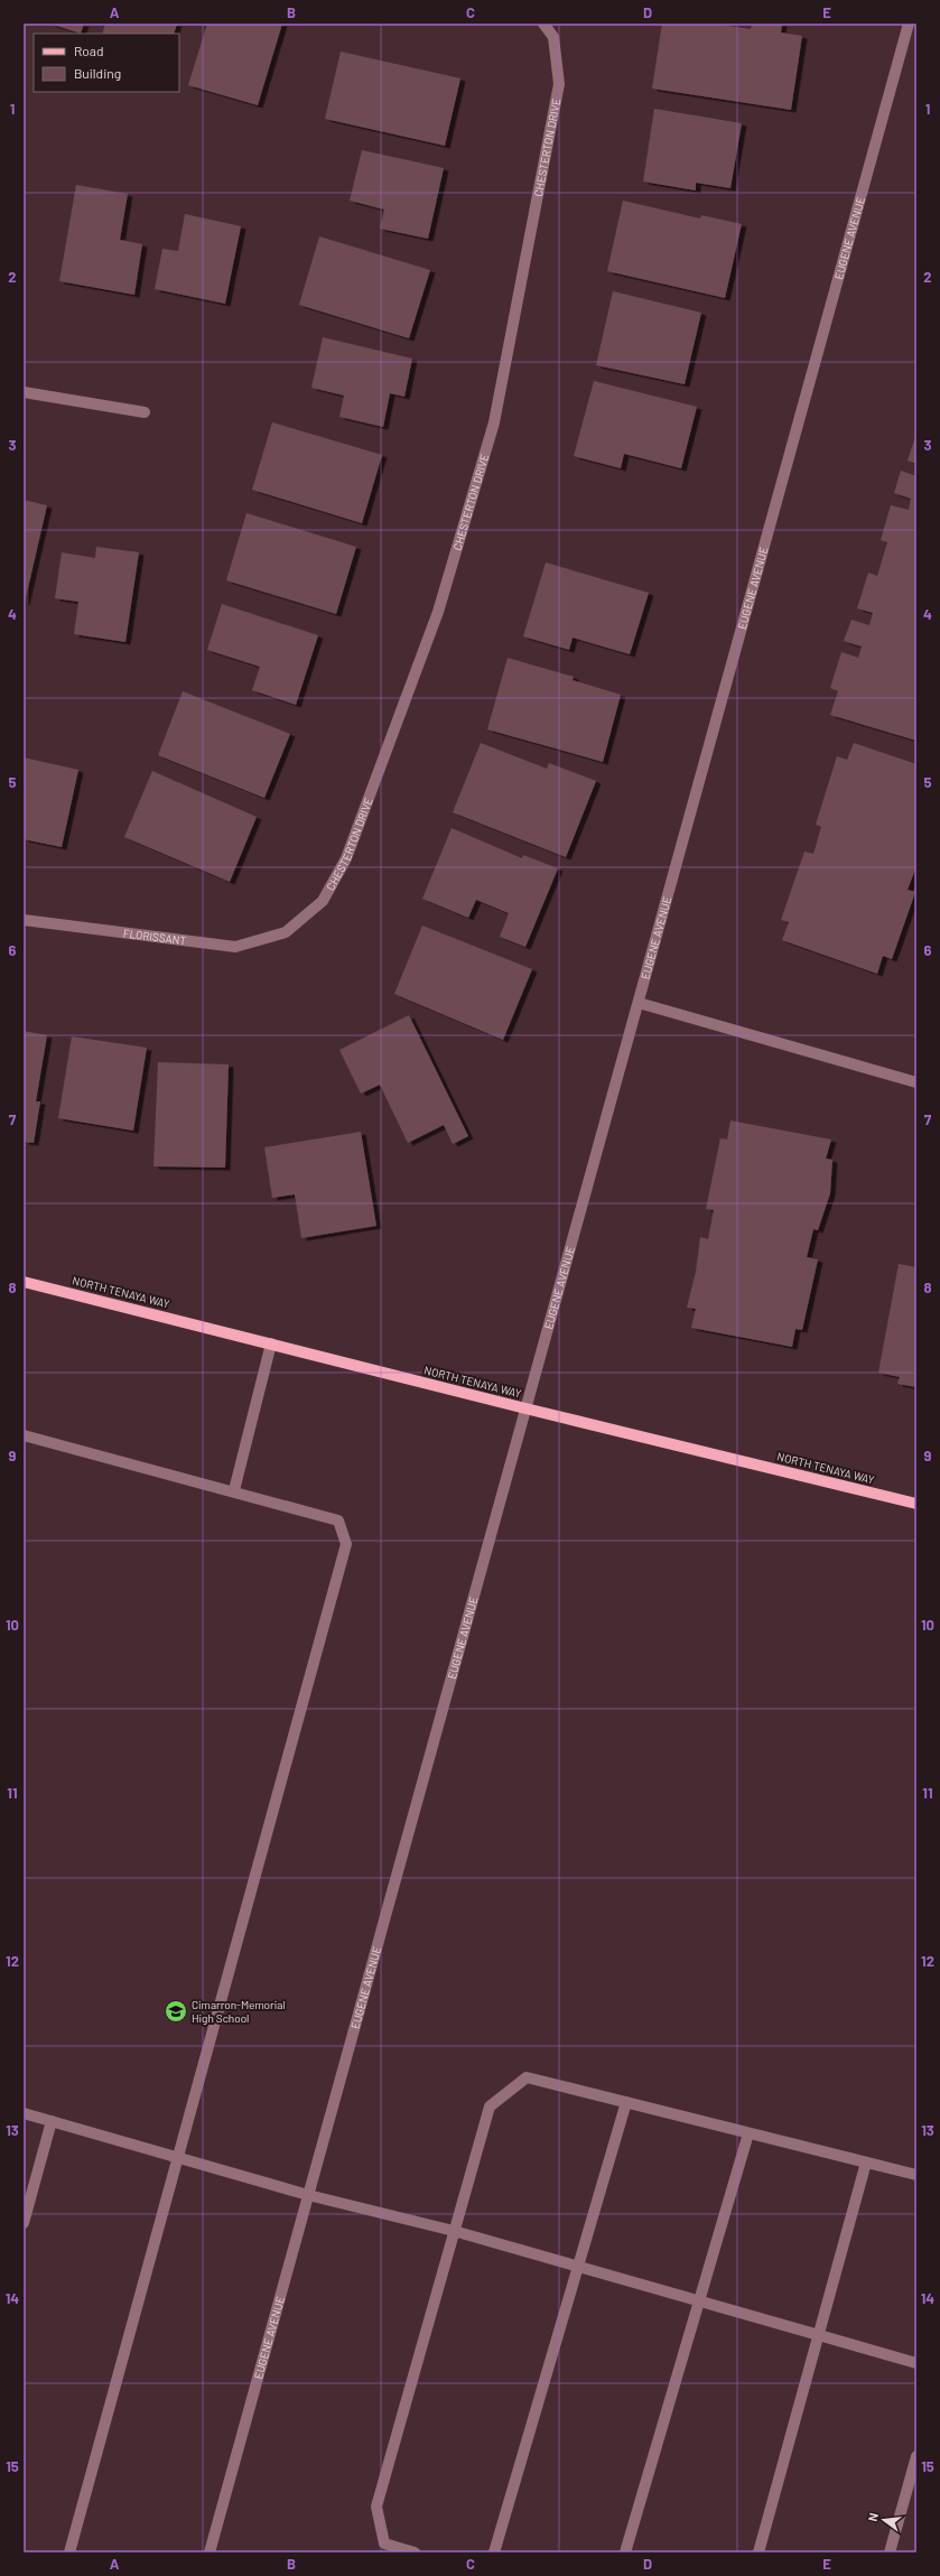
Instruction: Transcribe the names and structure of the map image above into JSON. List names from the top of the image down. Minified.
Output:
{"streets":{"main road":["NORTH TENAYA WAY"],"street":["CHESTERTON DRIVE","EUGENE AVENUE","FLORISSANT"]},"crossings":[["CHESTERTON DRIVE","FLORISSANT"],["EUGENE AVENUE","NORTH TENAYA WAY"]],"places":{"school or university":["Cimarron-Memorial High School"]},"legend":["Road","Building"],"north":"left","grid":{"columns":["A","B","C","D","E"],"rows":["1","2","3","4","5","6","7","8","9","10","11","12","13","14","15"]}}
